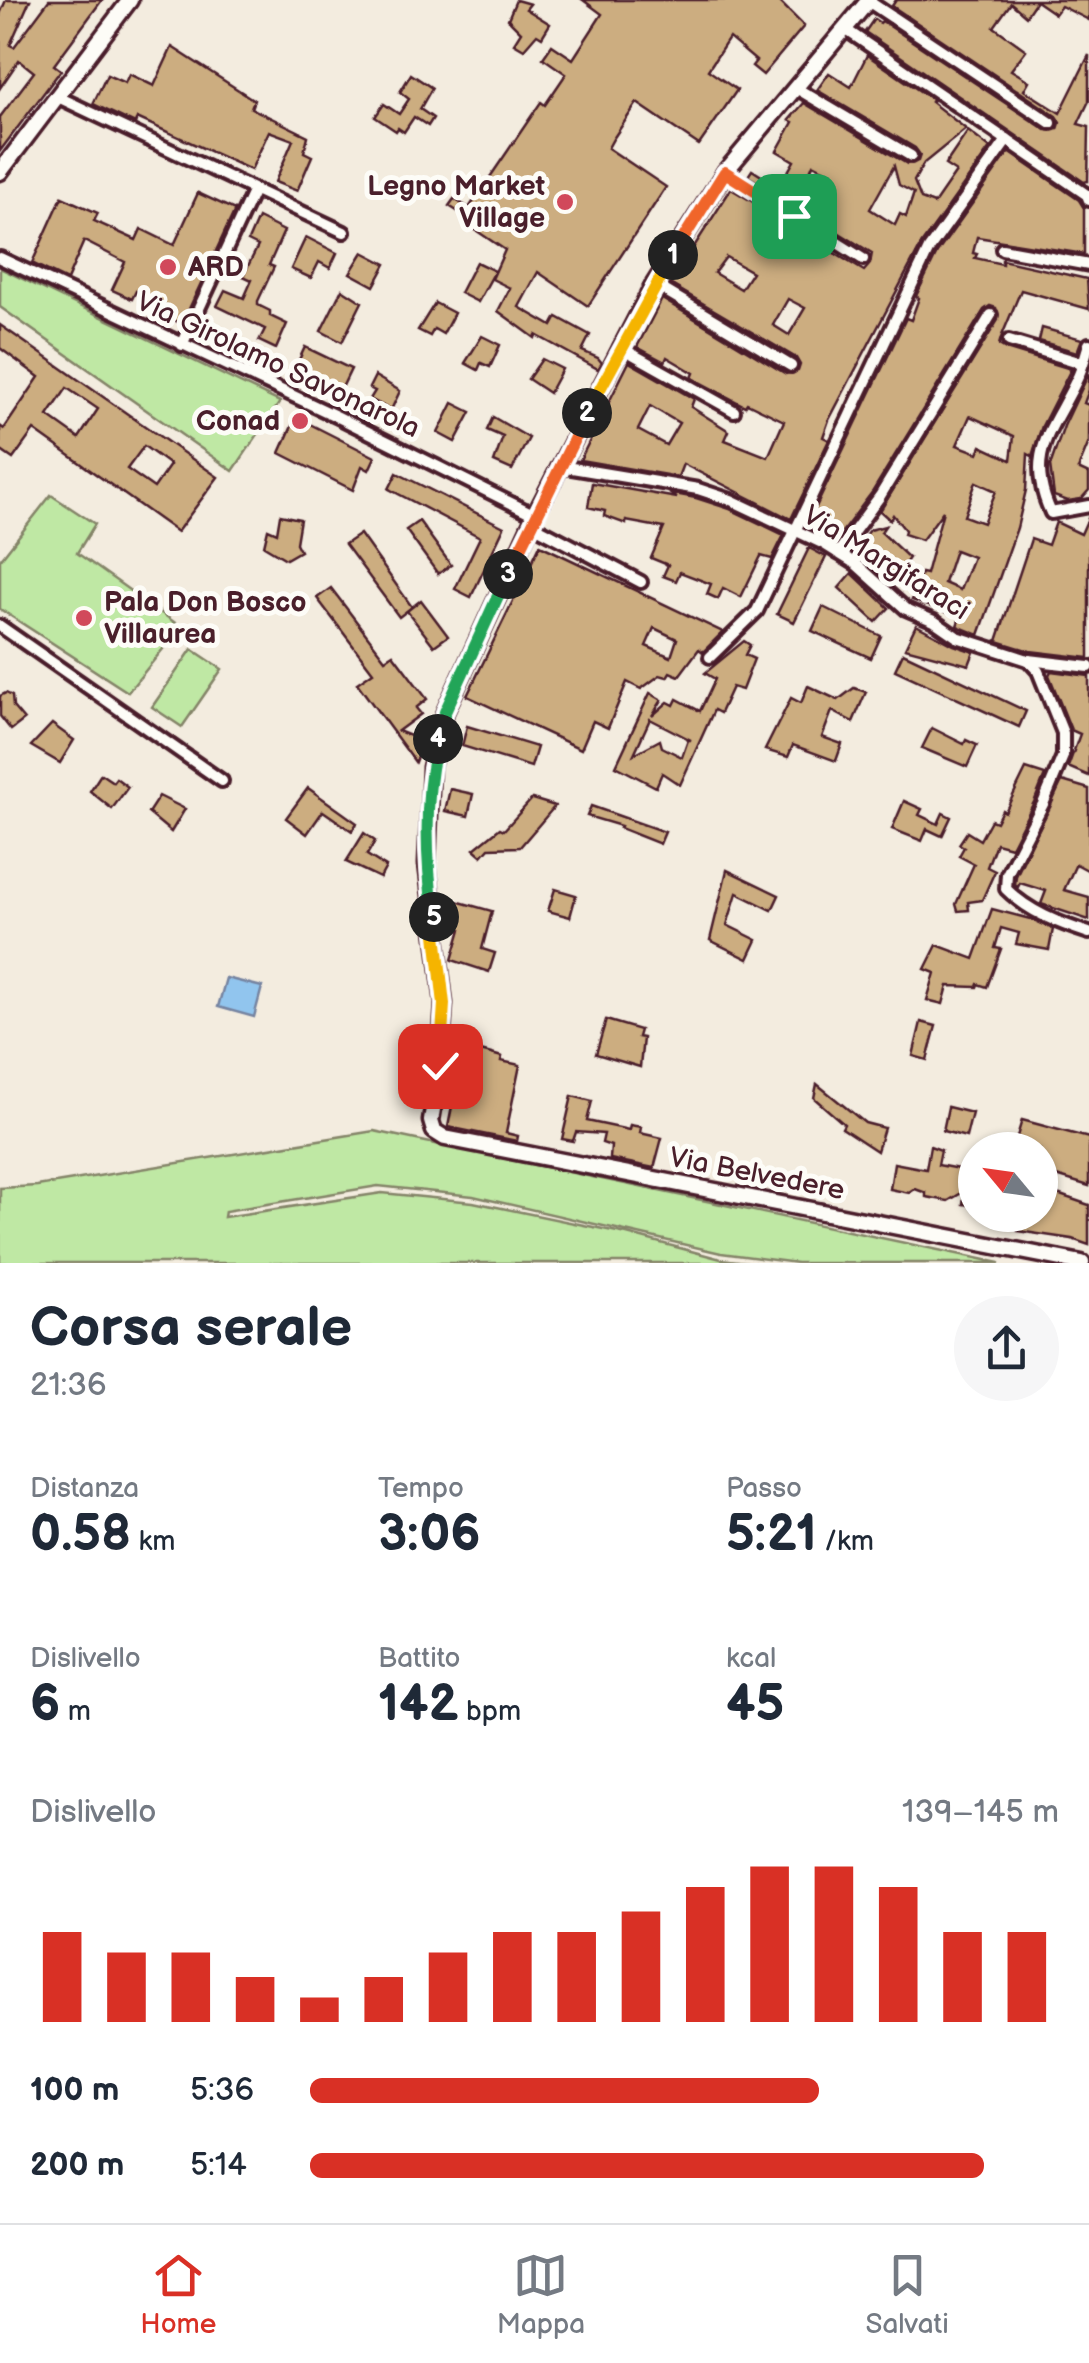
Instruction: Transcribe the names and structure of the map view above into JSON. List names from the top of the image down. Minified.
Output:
{"streets":{"street":["Via Girolamo Savonarola","Via Margifaraci","Via Belvedere"]},"crossings":[["Via Girolamo Savonarola","Via Belvedere"]],"places":["Legno Market Village","ARD","Conad","Pala Don Bosco Villaurea"],"north":"top left","page":{"pins":["1","2","3","4","5"],"heading":["Corsa serale","21:36"],"stats":[["Distanza","0.58 km"],["Tempo","3:06"],["Passo","5:21 /km"],["Dislivello","6 m"],["Battito","142 bpm"],["kcal","45"]],"chart":["Dislivello","139–145 m"],"list":[{"name":"100 m","note":"5:36"},{"name":"200 m","note":"5:14"}],"tabs":["Home","Mappa","Salvati"]}}
